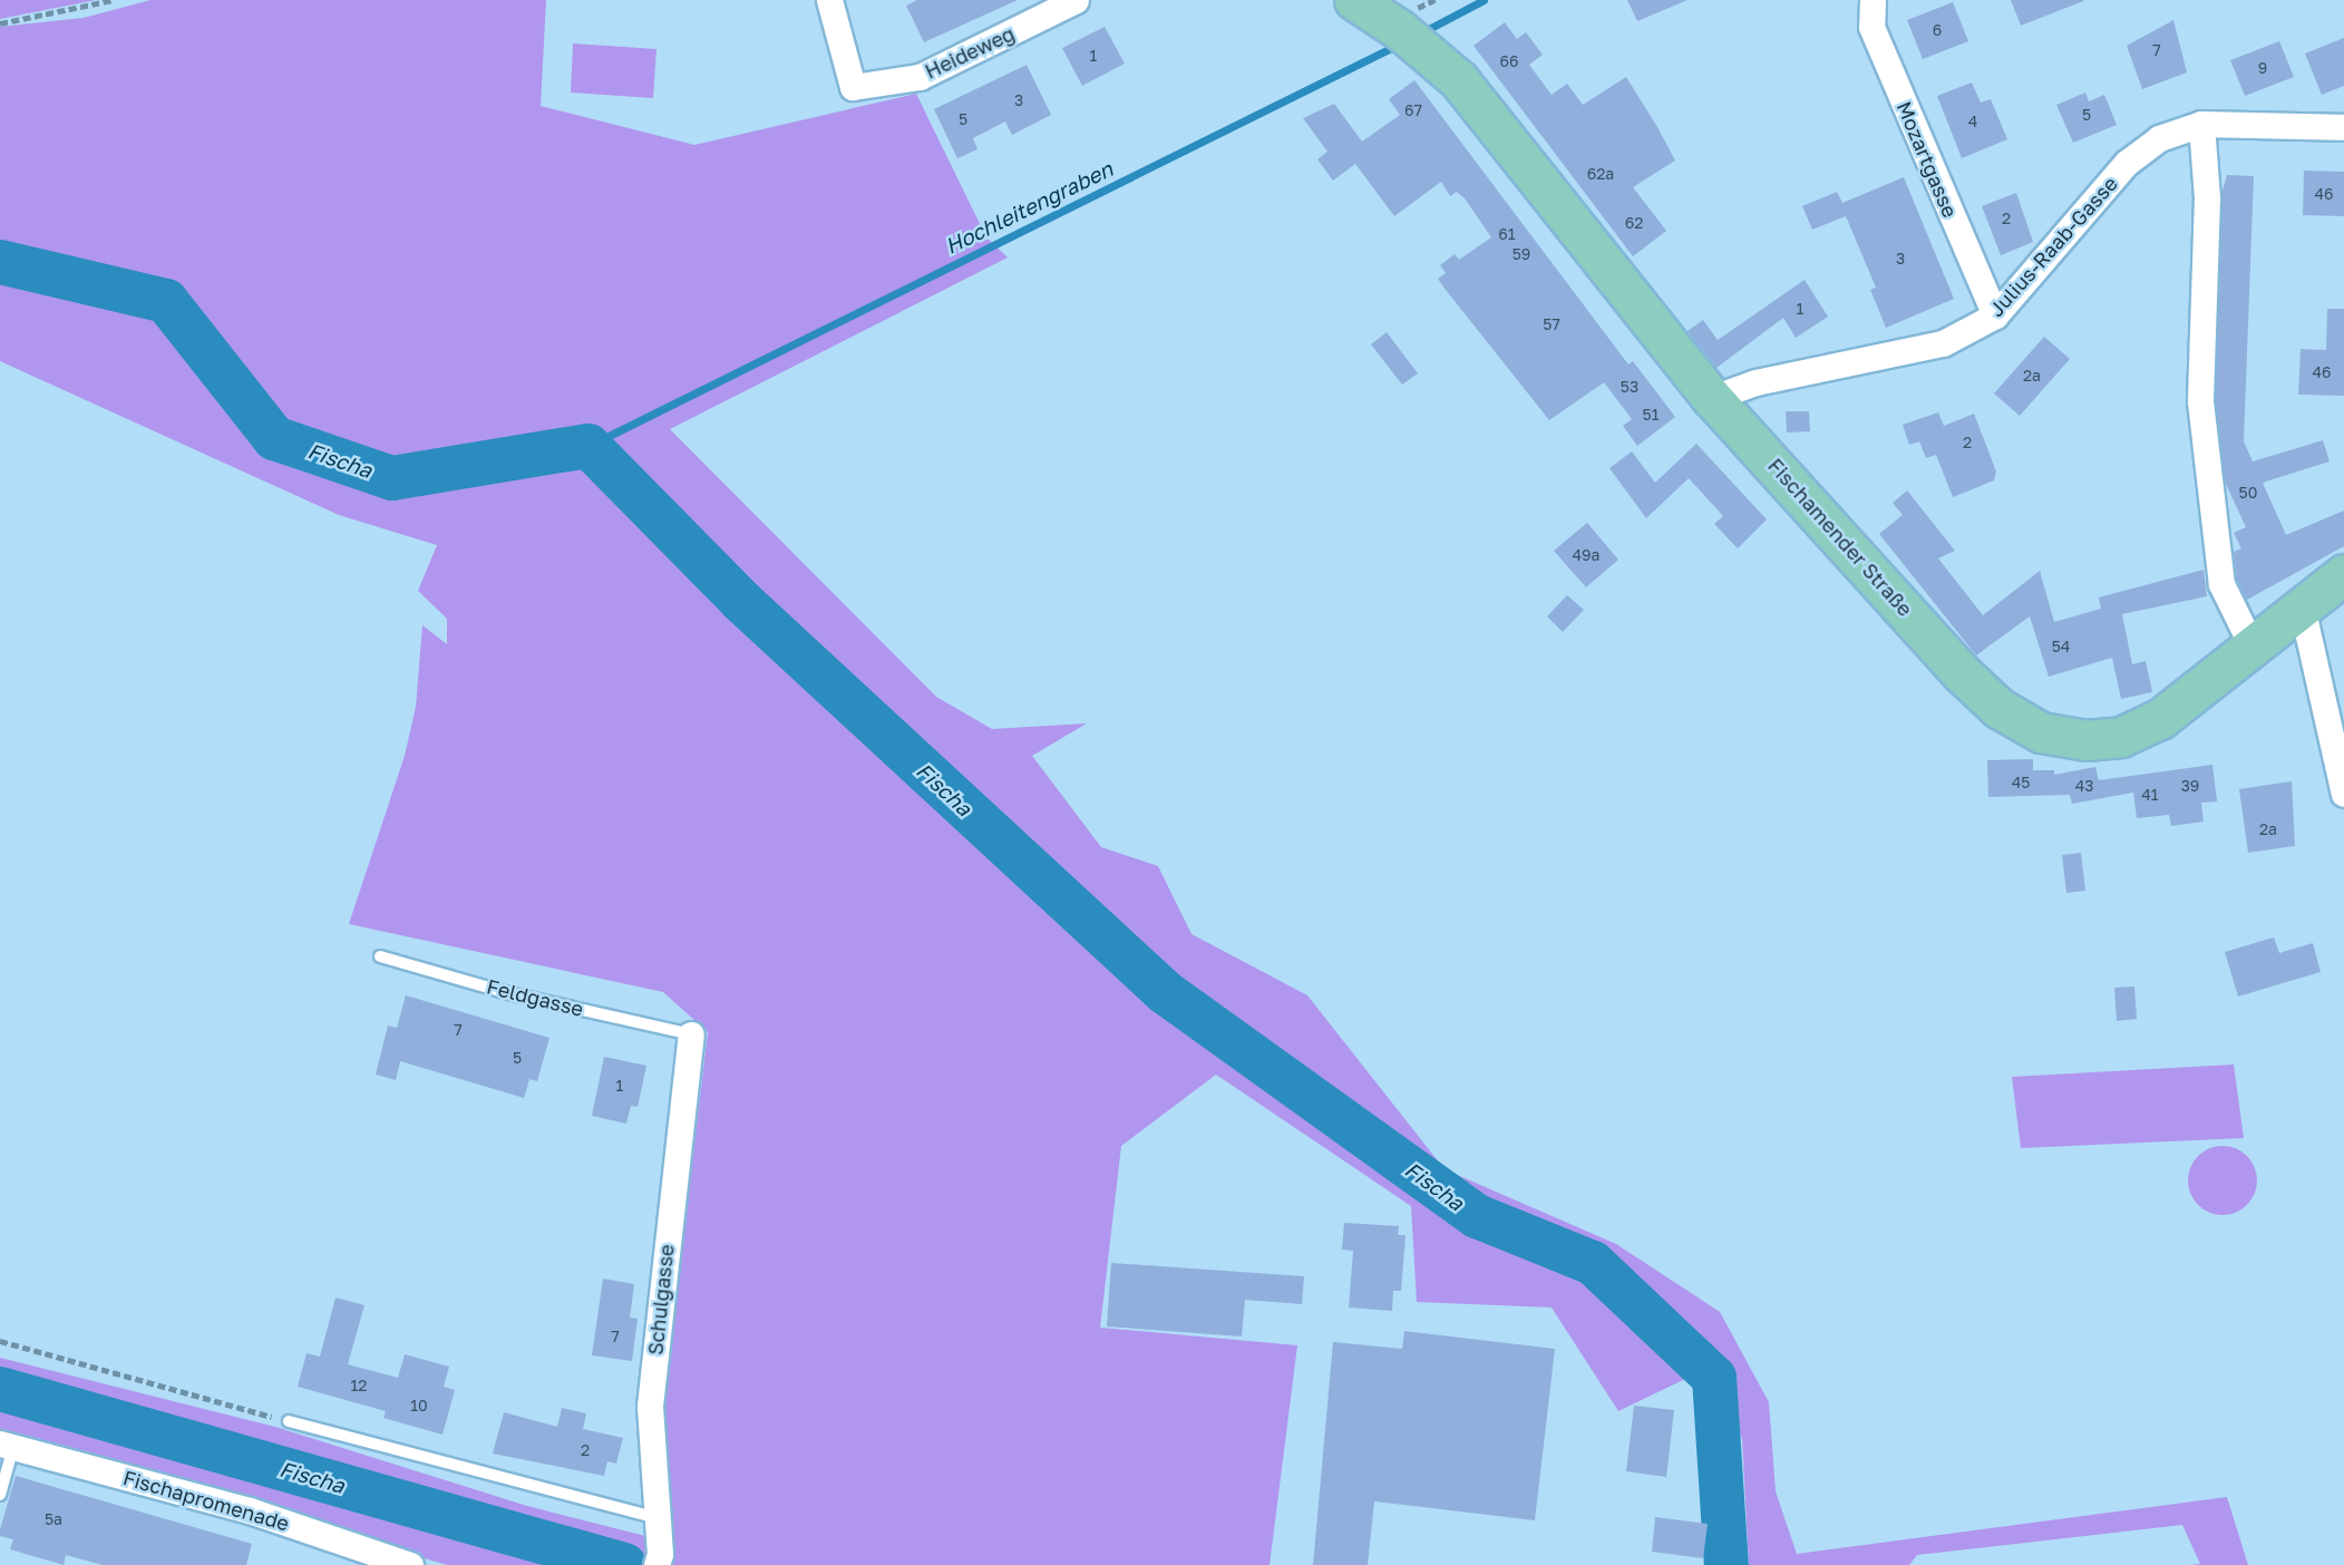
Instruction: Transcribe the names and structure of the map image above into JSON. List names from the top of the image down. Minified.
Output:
{"streets":{"main road":["Fischamender Straße"],"street":["Heideweg","Mozartgasse","Julius-Raab-Gasse","Schulgasse","Fischapromenade"],"lane":["Feldgasse"]},"crossings":[["Mozartgasse","Julius-Raab-Gasse"],["Julius-Raab-Gasse","Fischamender Straße"],["Feldgasse","Schulgasse"]],"water":["Hochleitengraben","Fischa"],"house_numbers":["6","7","1","66","9","3","67","5","5","4","62a","46","2","62","61","59","3","1","57","46","2a","53","51","2","50","49a","54","45","43","39","41","2a","7","5","1","7","12","10","2","5a"]}
